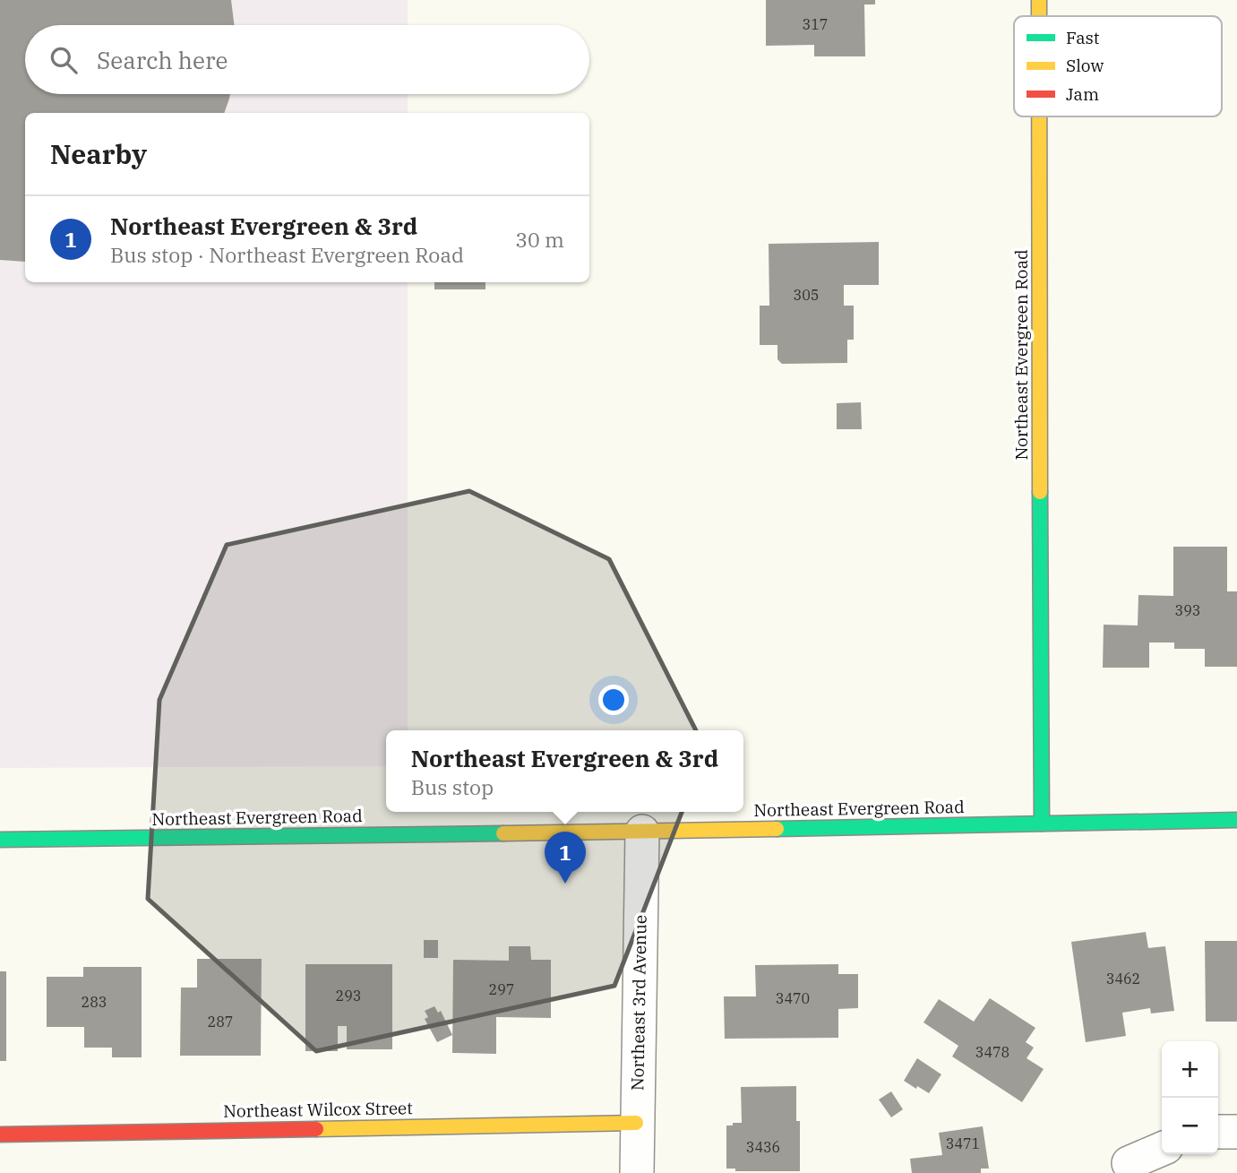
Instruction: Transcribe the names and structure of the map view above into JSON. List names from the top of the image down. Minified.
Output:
{"streets":{"street":["Northeast Evergreen Road","Northeast 3rd Avenue","Northeast Wilcox Street"]},"crossings":[["Northeast Evergreen Road","Northeast 3rd Avenue"],["Northeast 3rd Avenue","Northeast Wilcox Street"]],"house_numbers":["317","305","393","3462","297","293","3470","283","287","3478","3471","3436"],"legend":["Fast","Slow","Jam"],"page":{"search":"Search here","heading":"Nearby","list":[{"mark":"1","name":"Northeast Evergreen & 3rd","note":"Bus stop · Northeast Evergreen Road","value":"30 m"}],"popup":["Northeast Evergreen & 3rd","Bus stop"],"pins":"1","map_buttons":["+","−"]}}
